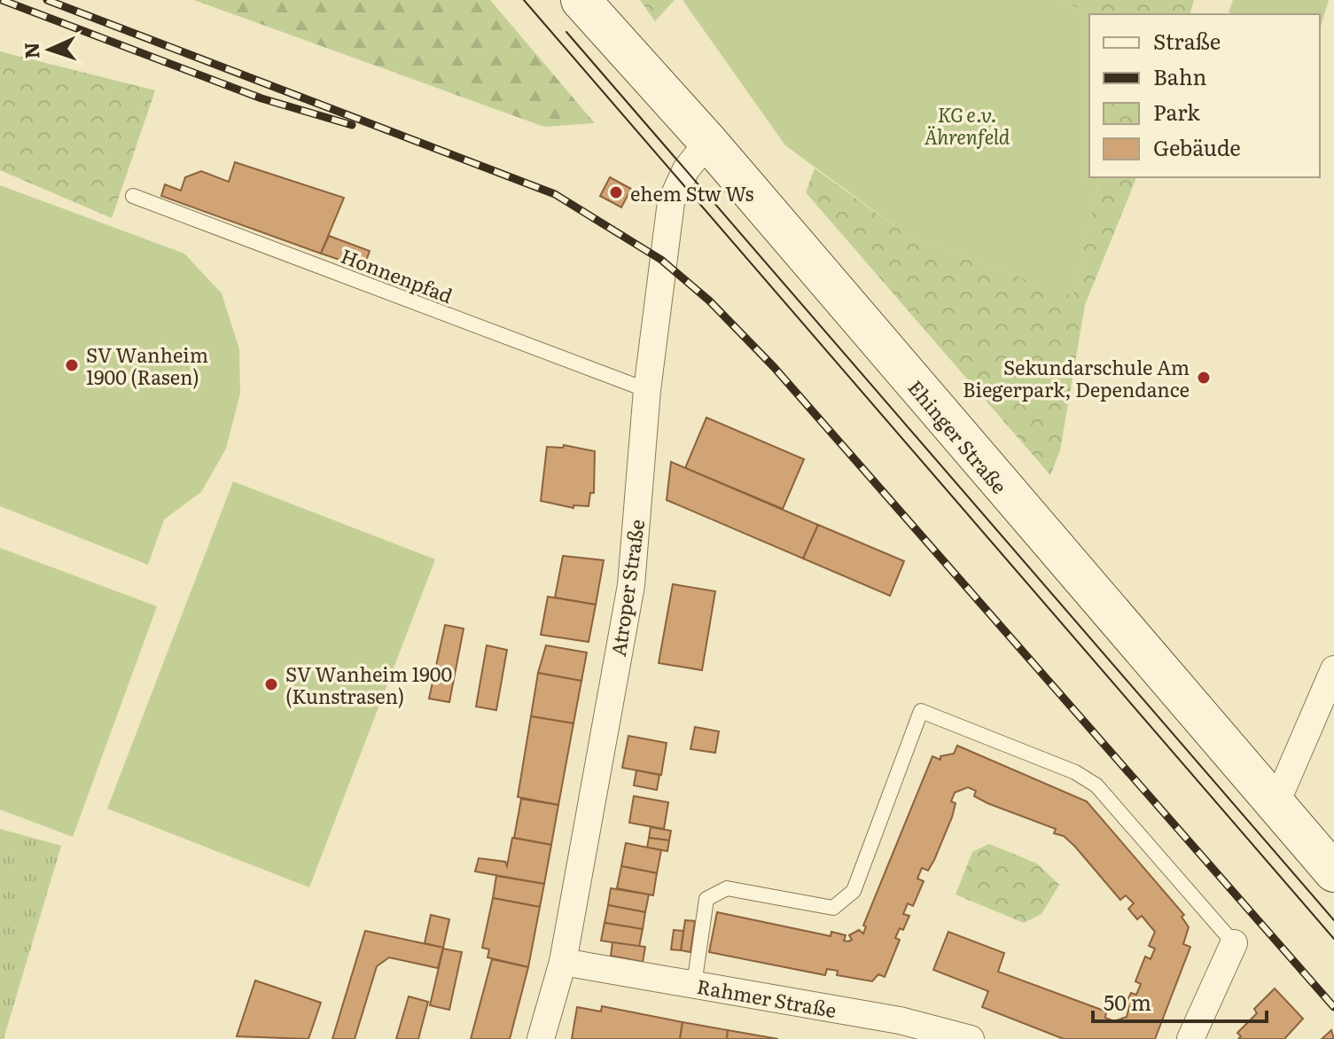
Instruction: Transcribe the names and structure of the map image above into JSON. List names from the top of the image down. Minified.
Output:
{"streets":{"street":["Ehinger Straße","Atroper Straße","Rahmer Straße"],"lane":["Honnenpfad"]},"crossings":[["Honnenpfad","Atroper Straße"],["Ehinger Straße","Atroper Straße"],["Atroper Straße","Rahmer Straße"]],"parks":["KG e.v. Ährenfeld"],"places":["ehem Stw Ws","SV Wanheim 1900 (Rasen)","Sekundarschule Am Biegerpark, Dependance","SV Wanheim 1900 (Kunstrasen)"],"legend":["Straße","Bahn","Park","Gebäude"],"scale_bar":"50 m","north":"left"}
